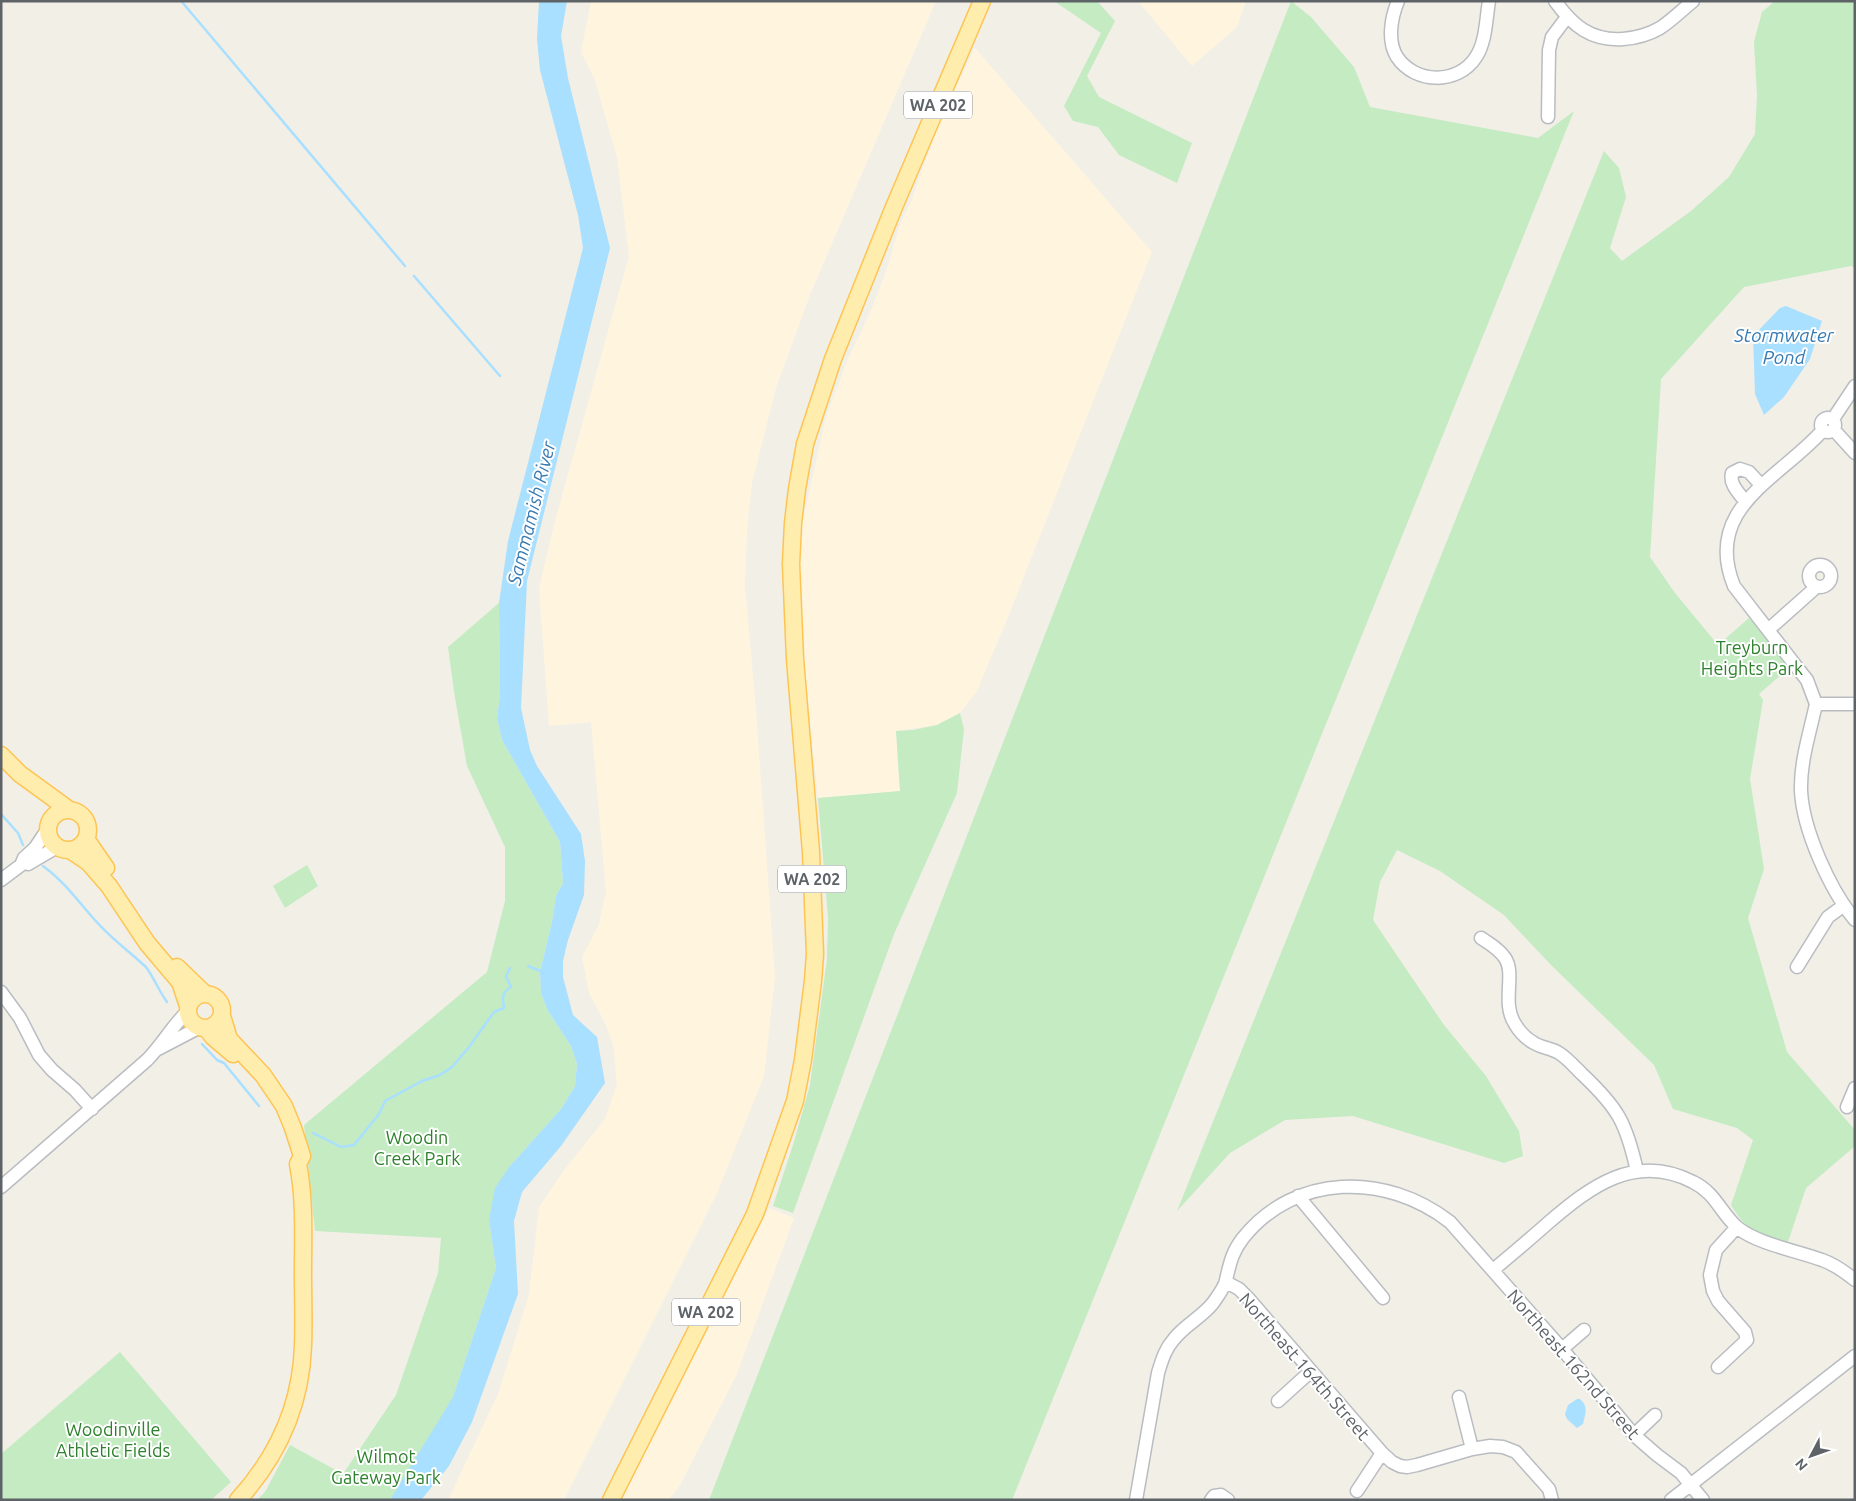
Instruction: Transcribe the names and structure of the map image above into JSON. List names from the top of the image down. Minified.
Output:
{"streets":{"main road":["WA 202"],"street":["Northeast 162nd Street","Northeast 164th Street"]},"crossings":[["Northeast 162nd Street","Northeast 164th Street"]],"water":["Stormwater Pond","Sammamish River"],"parks":["Treyburn Heights Park","Woodin Creek Park","Woodinville Athletic Fields","Wilmot Gateway Park"],"north":"bottom left"}
